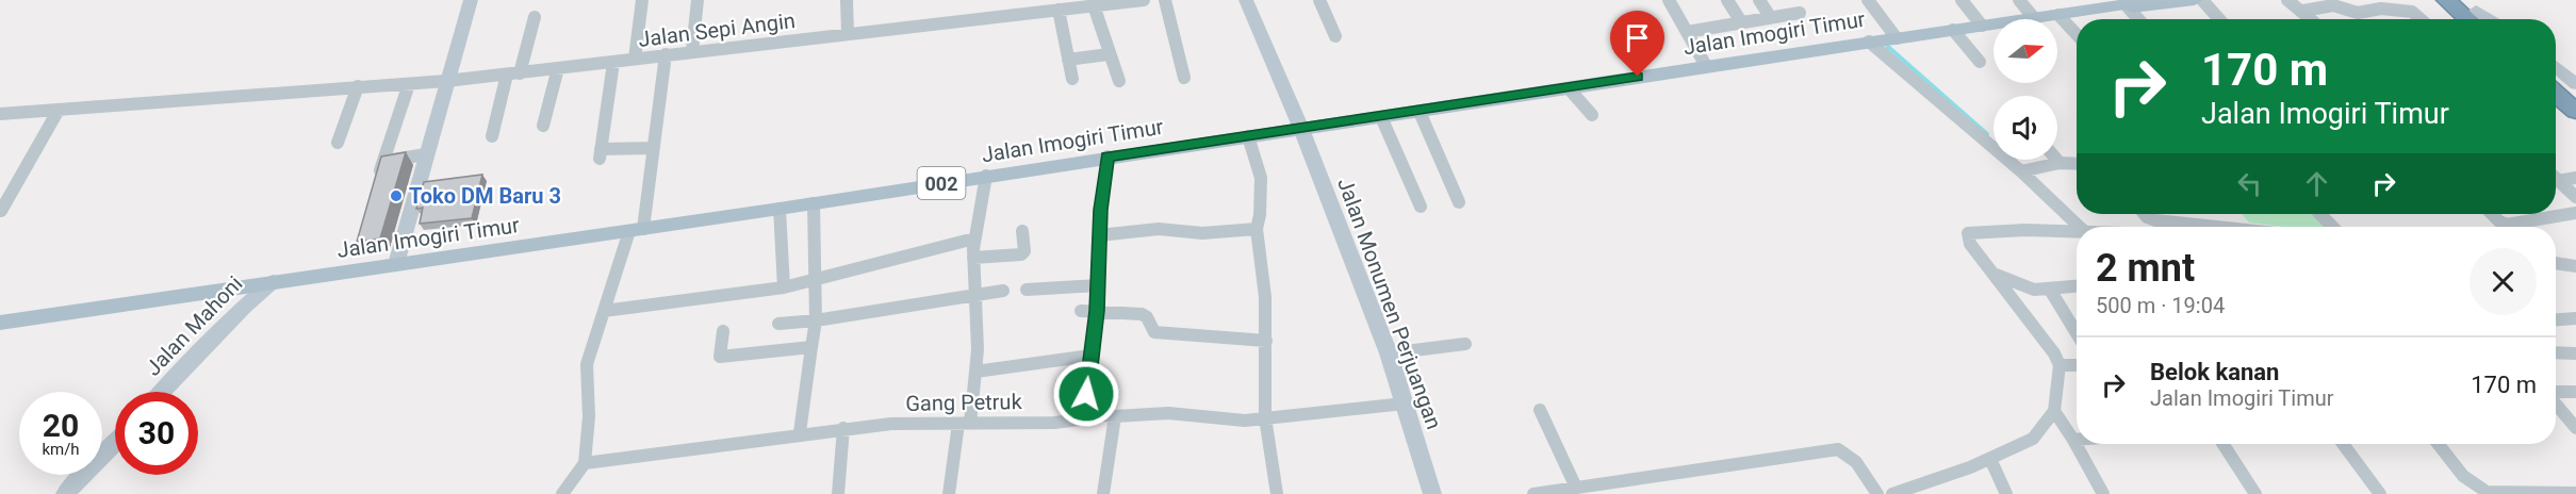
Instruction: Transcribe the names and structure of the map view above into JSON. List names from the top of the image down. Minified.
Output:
{"streets":{"main road":["Jalan Imogiri Timur","002"],"street":["Jalan Sepi Angin","Jalan Monumen Perjuangan","Jalan Mahoni","Gang Petruk"]},"crossings":[["Jalan Imogiri Timur","Jalan Monumen Perjuangan"],["Jalan Imogiri Timur","Jalan Mahoni"]],"places":["Toko DM Baru 3"],"north":"right","page":{"turn":["170 m","Jalan Imogiri Timur"],"heading":["2 mnt","500 m · 19:04"],"list":[{"name":"Belok kanan","note":"Jalan Imogiri Timur","value":"170 m"}],"speed":"20 km/h","limit":"30"}}
